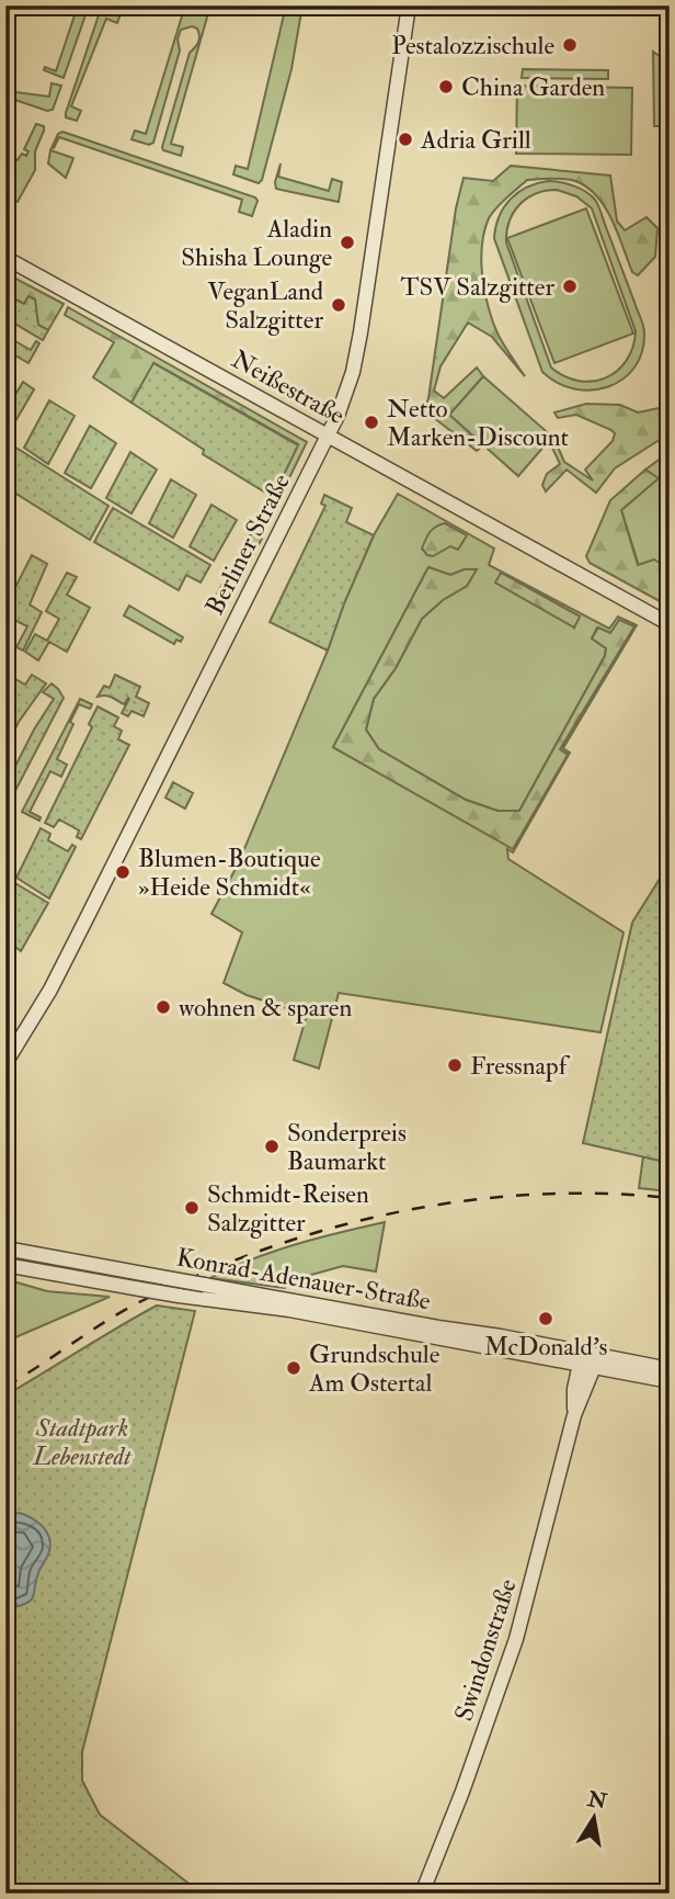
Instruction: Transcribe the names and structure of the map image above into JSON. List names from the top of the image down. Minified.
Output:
{"streets":{"street":["Neißestraße","Berliner Straße","Konrad-Adenauer-Straße","Swindonstraße"]},"crossings":[["Neißestraße","Berliner Straße"],["Konrad-Adenauer-Straße","Swindonstraße"]],"parks":["Stadtpark Lebenstedt"],"places":["Pestalozzischule","China Garden","Adria Grill","Aladin Shisha Lounge","TSV Salzgitter","VeganLand Salzgitter","Netto Marken-Discount","Blumen-Boutique »Heide Schmidt«","wohnen & sparen","Fressnapf","Sonderpreis Baumarkt","Schmidt-Reisen Salzgitter","McDonald's","Grundschule Am Ostertal"],"north":"top"}
